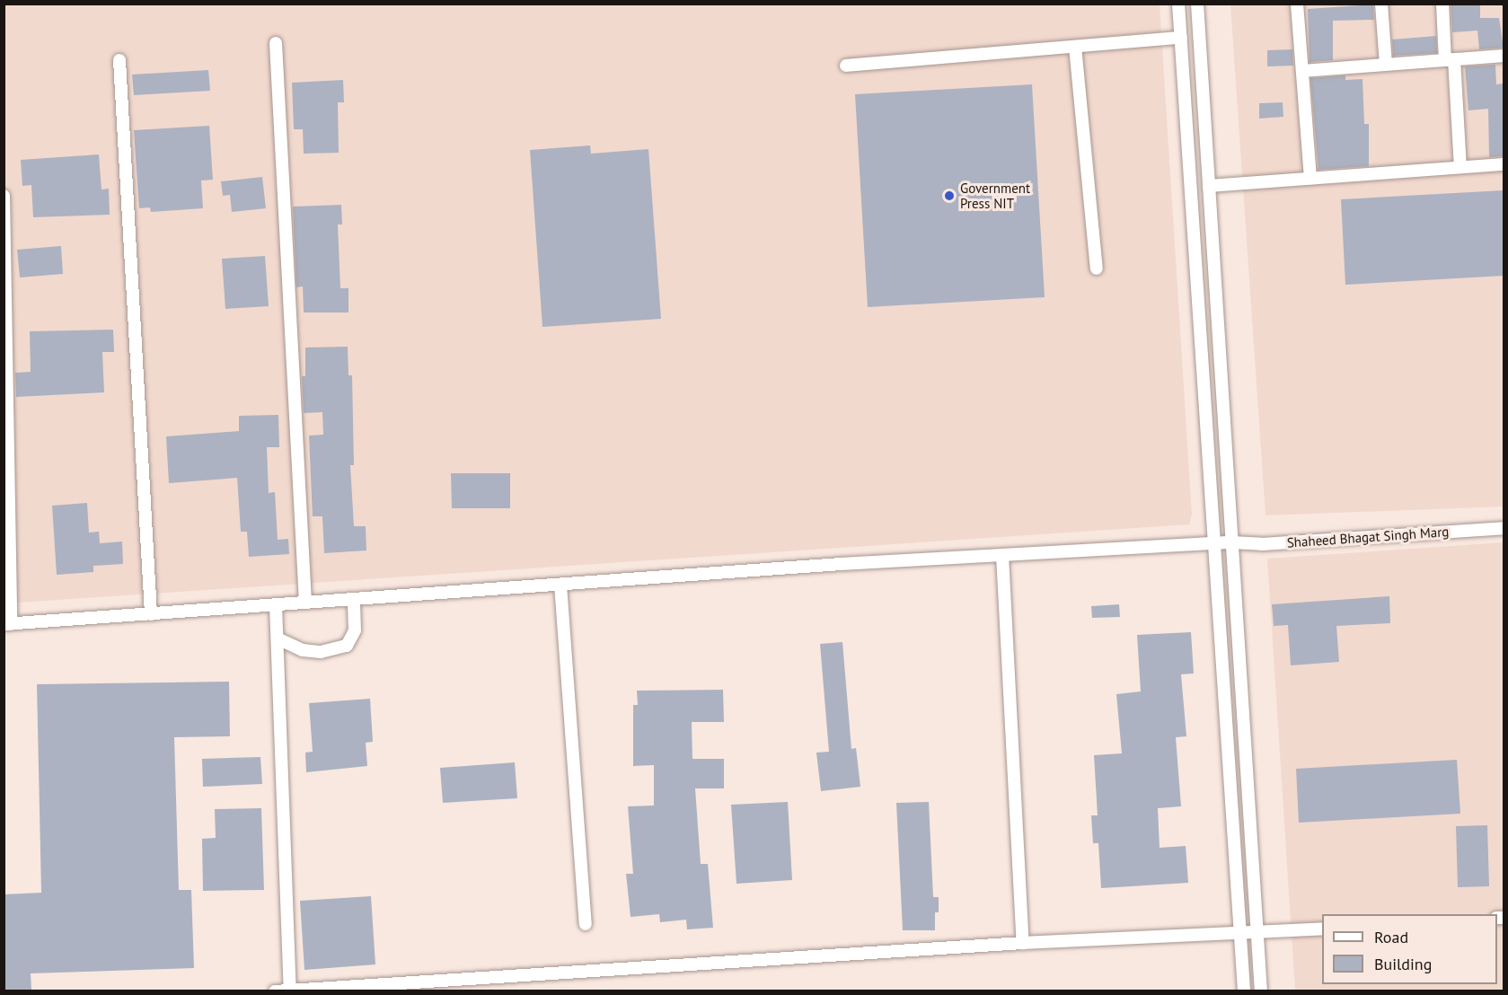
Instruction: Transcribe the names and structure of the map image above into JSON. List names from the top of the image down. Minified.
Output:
{"streets":{"street":["Shaheed Bhagat Singh Marg"]},"places":["Government Press NIT"],"legend":["Road","Building"]}
